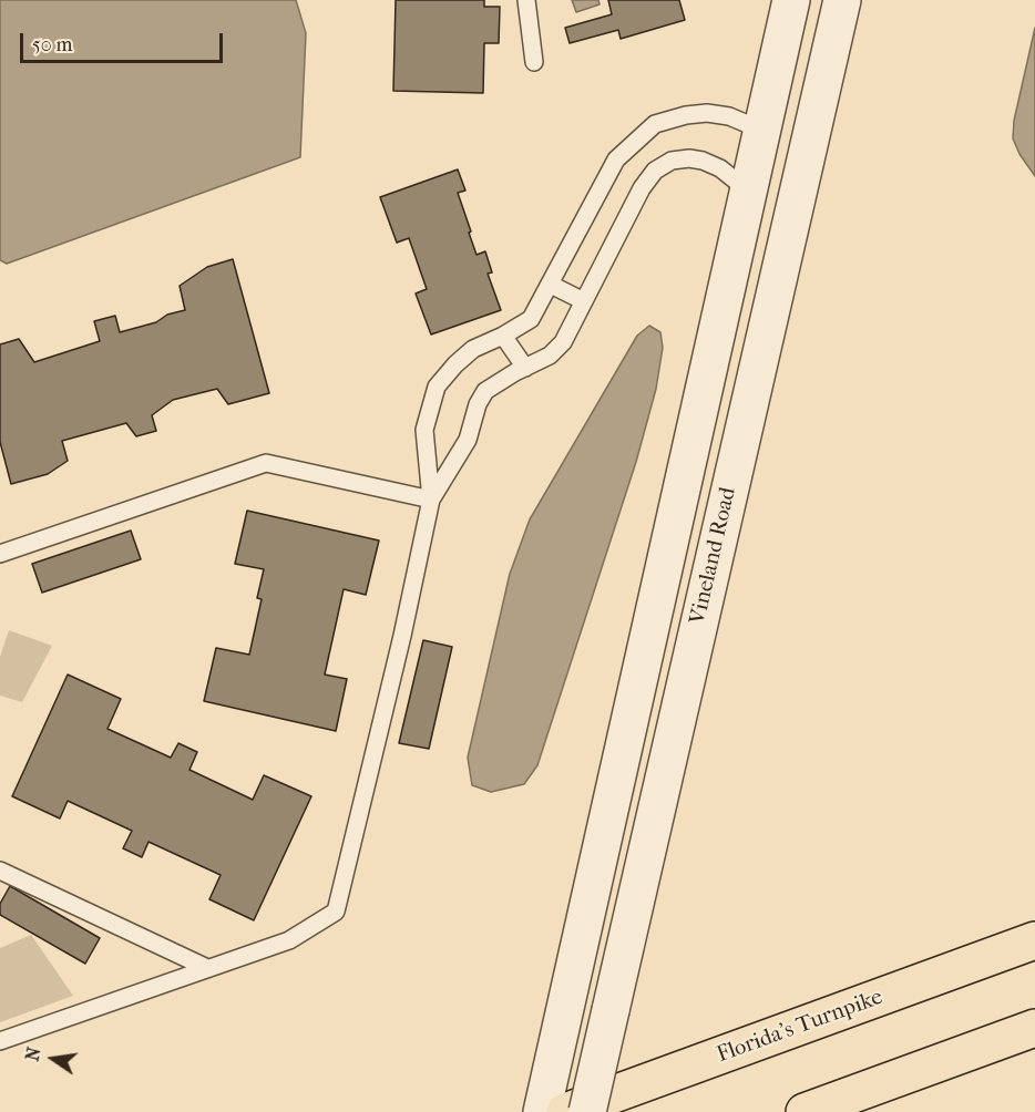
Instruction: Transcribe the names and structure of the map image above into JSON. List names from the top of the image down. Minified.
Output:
{"streets":{"highway":["Florida's Turnpike"],"street":["Vineland Road"]},"scale_bar":"50 m","north":"left"}
